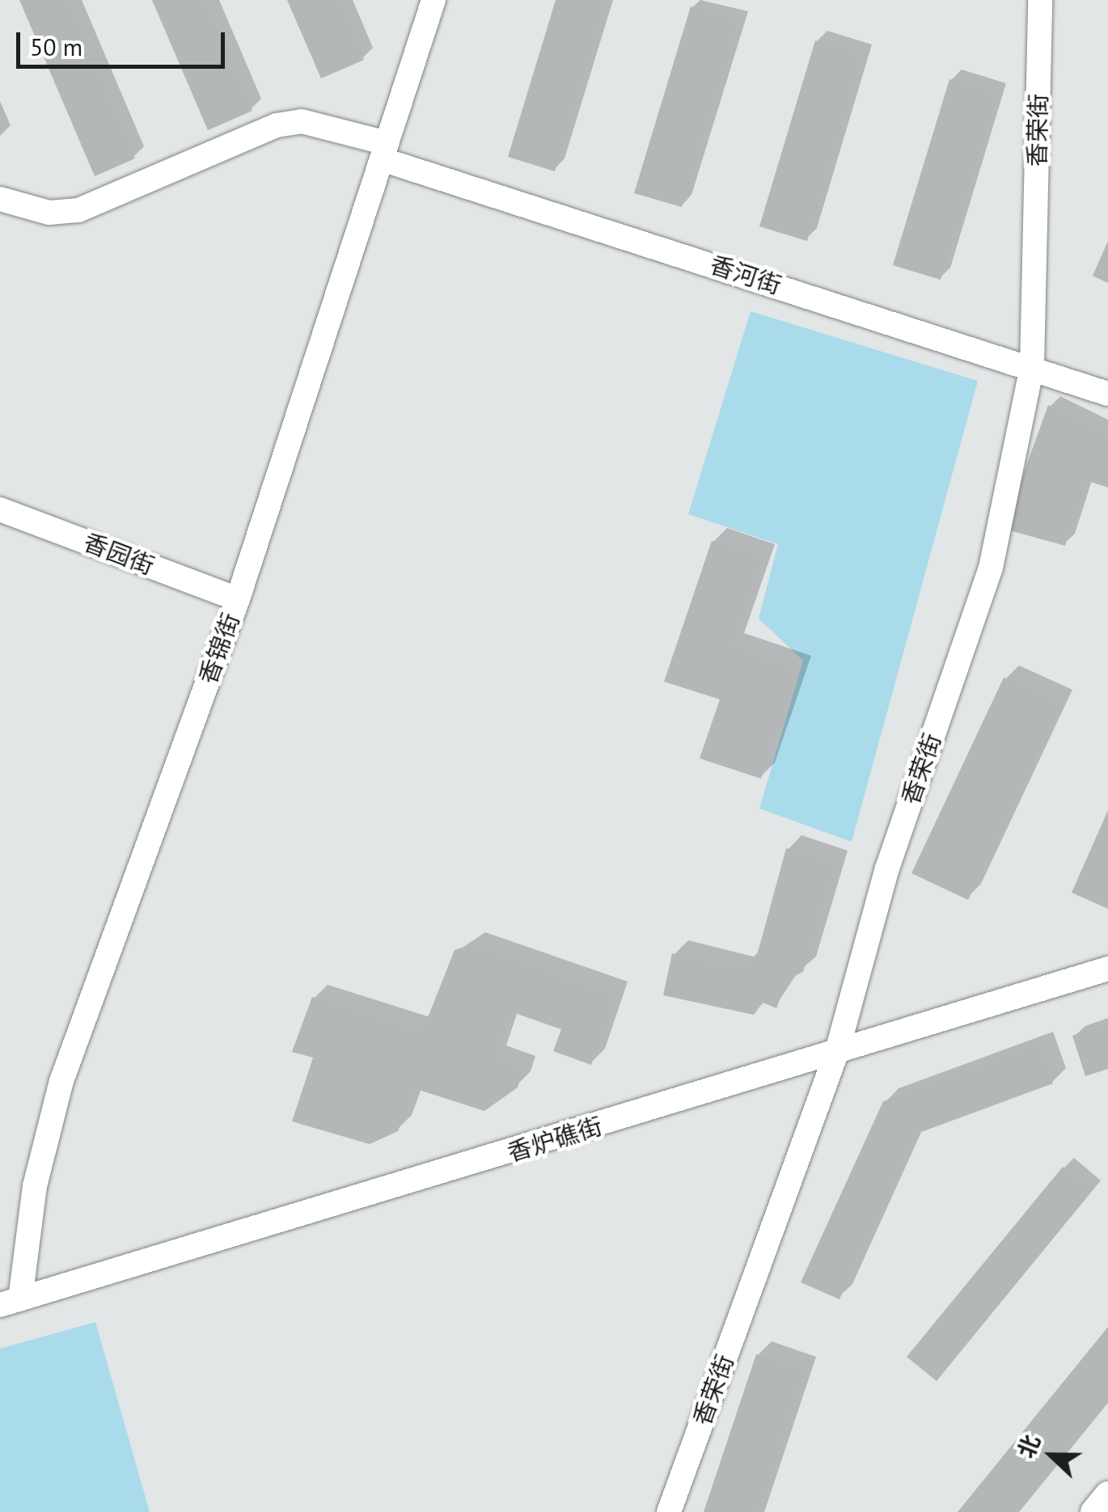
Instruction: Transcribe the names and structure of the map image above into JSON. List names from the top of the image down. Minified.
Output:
{"streets":{"street":["香荣街","香河街","香园街","香锦街","香炉礁街"]},"crossings":[["香荣街","香河街"],["香荣街","香炉礁街"],["香河街","香锦街"],["香园街","香锦街"],["香锦街","香炉礁街"]],"scale_bar":"50 m","north":"left"}
